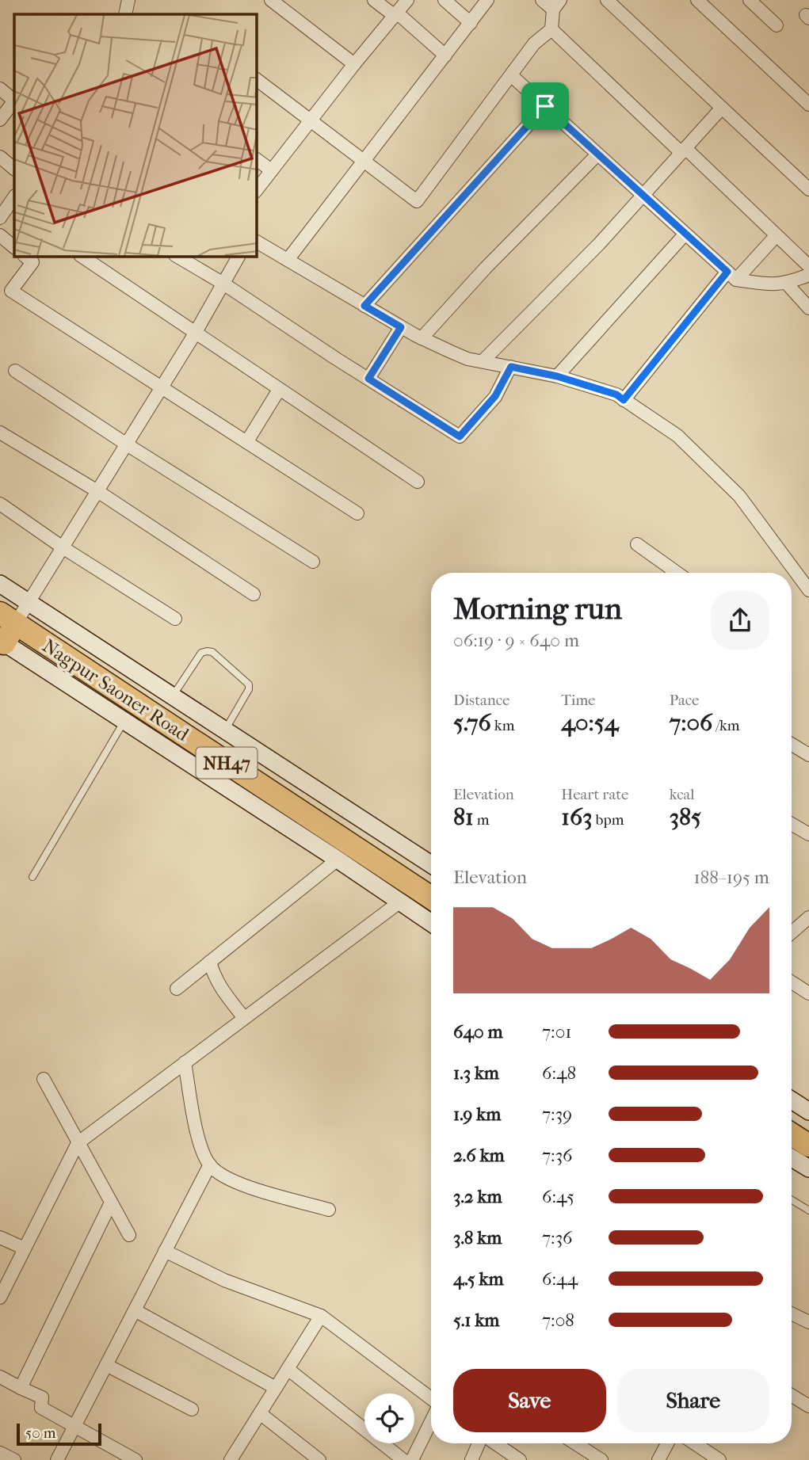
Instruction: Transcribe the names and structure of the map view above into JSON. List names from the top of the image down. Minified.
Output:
{"streets":{"highway":["Nagpur Saoner Road","NH47"]},"scale_bar":"50 m","page":{"heading":["Morning run","06:19 · 9 × 640 m"],"stats":[["Distance","5.76 km"],["Time","40:54"],["Pace","7:06 /km"],["Elevation","81 m"],["Heart rate","163 bpm"],["kcal","385"]],"chart":["Elevation","188–195 m"],"list":[{"name":"640 m","note":"7:01"},{"name":"1.3 km","note":"6:48"},{"name":"1.9 km","note":"7:39"},{"name":"2.6 km","note":"7:36"},{"name":"3.2 km","note":"6:45"},{"name":"3.8 km","note":"7:36"},{"name":"4.5 km","note":"6:44"},{"name":"5.1 km","note":"7:08"}],"buttons":["Save","Share"],"scale":"50 m"}}
